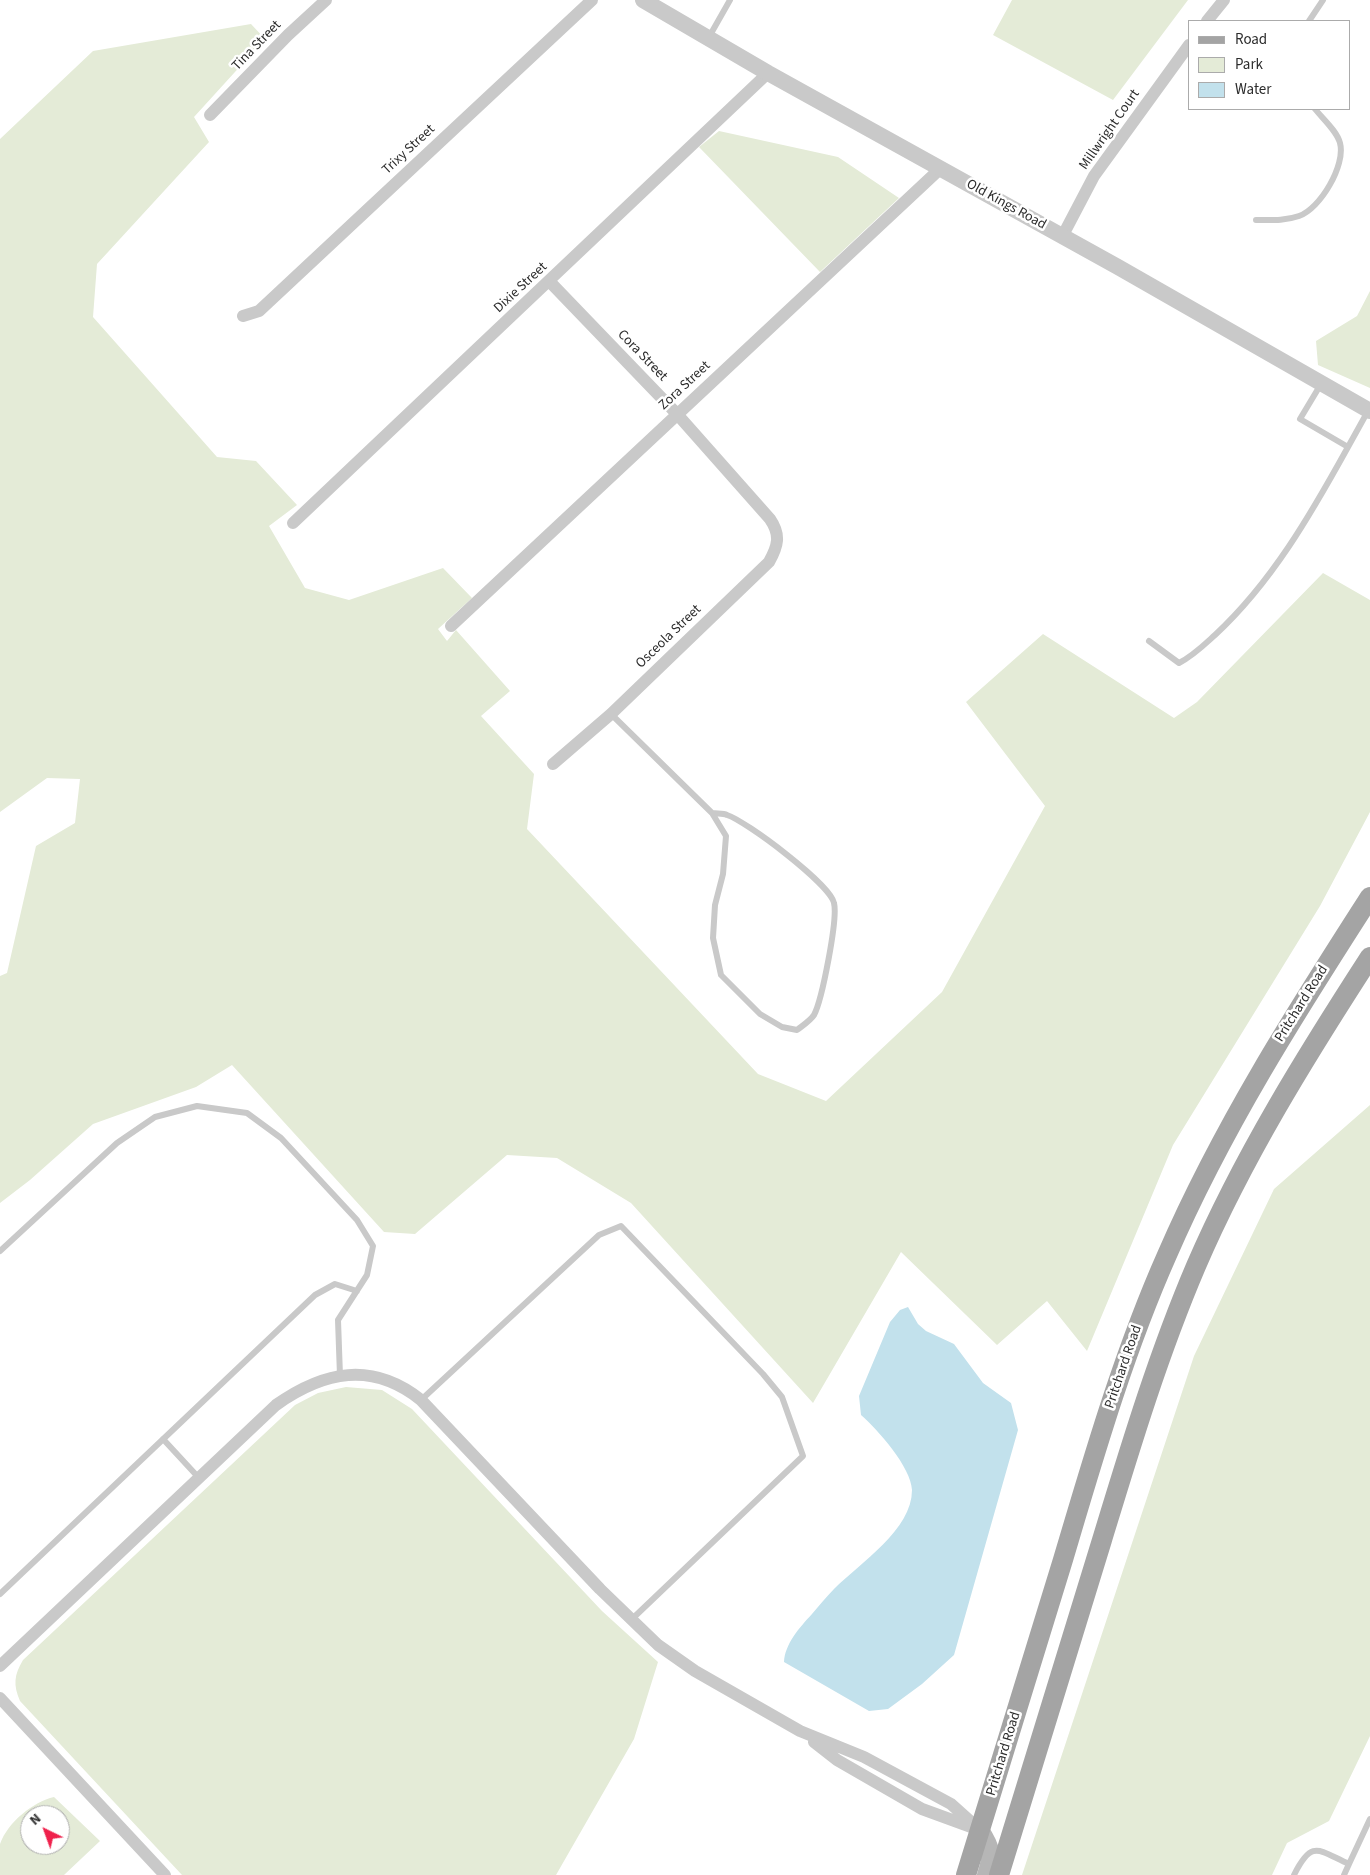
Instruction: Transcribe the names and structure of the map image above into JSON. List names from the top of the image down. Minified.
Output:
{"streets":{"main road":["Pritchard Road"],"street":["Tina Street","Millwright Court","Trixy Street","Old Kings Road","Dixie Street","Cora Street","Zora Street","Osceola Street"]},"crossings":[["Millwright Court","Old Kings Road"],["Old Kings Road","Dixie Street"],["Old Kings Road","Zora Street"],["Dixie Street","Cora Street"],["Cora Street","Zora Street"],["Cora Street","Osceola Street"]],"legend":["Road","Park","Water"],"north":"top left"}
